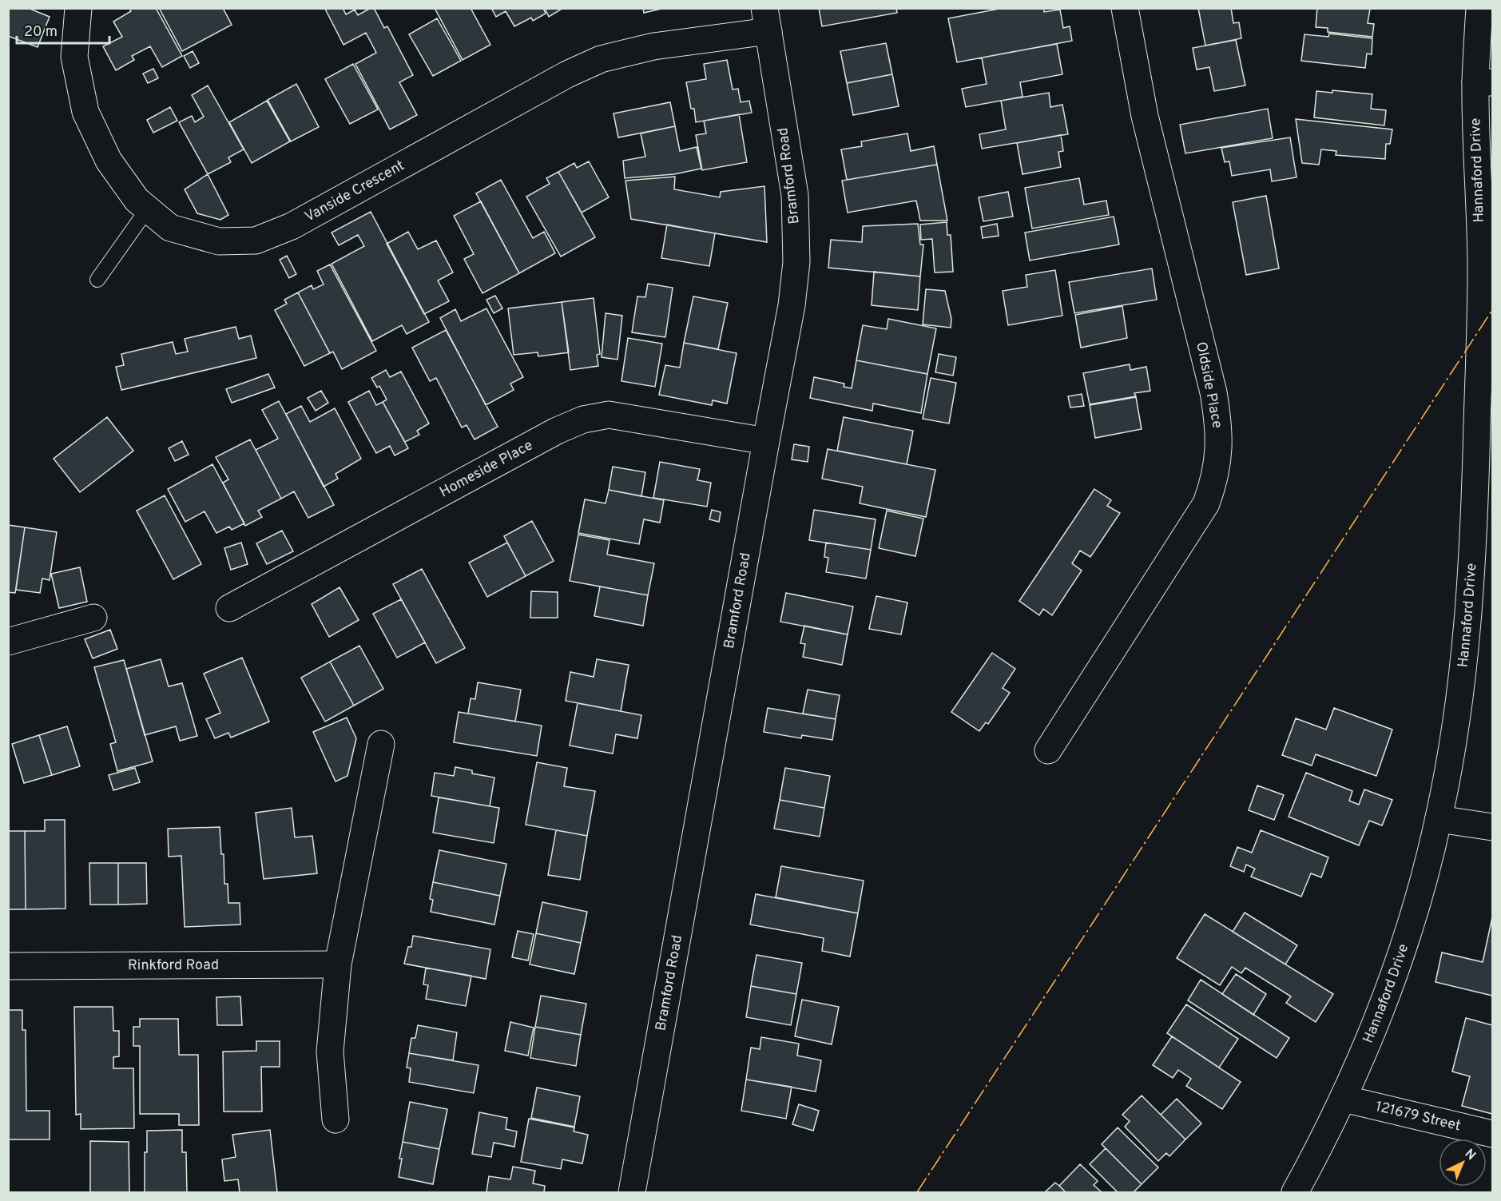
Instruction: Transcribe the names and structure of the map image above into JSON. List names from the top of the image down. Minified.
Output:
{"streets":{"street":["Hannaford Drive","Bramford Road","Vanside Crescent","Oldside Place","Homeside Place","Rinkford Road","121679 Street"]},"crossings":[["Hannaford Drive","121679 Street"],["Bramford Road","Vanside Crescent"],["Bramford Road","Homeside Place"]],"scale_bar":"20 m","north":"top right"}
